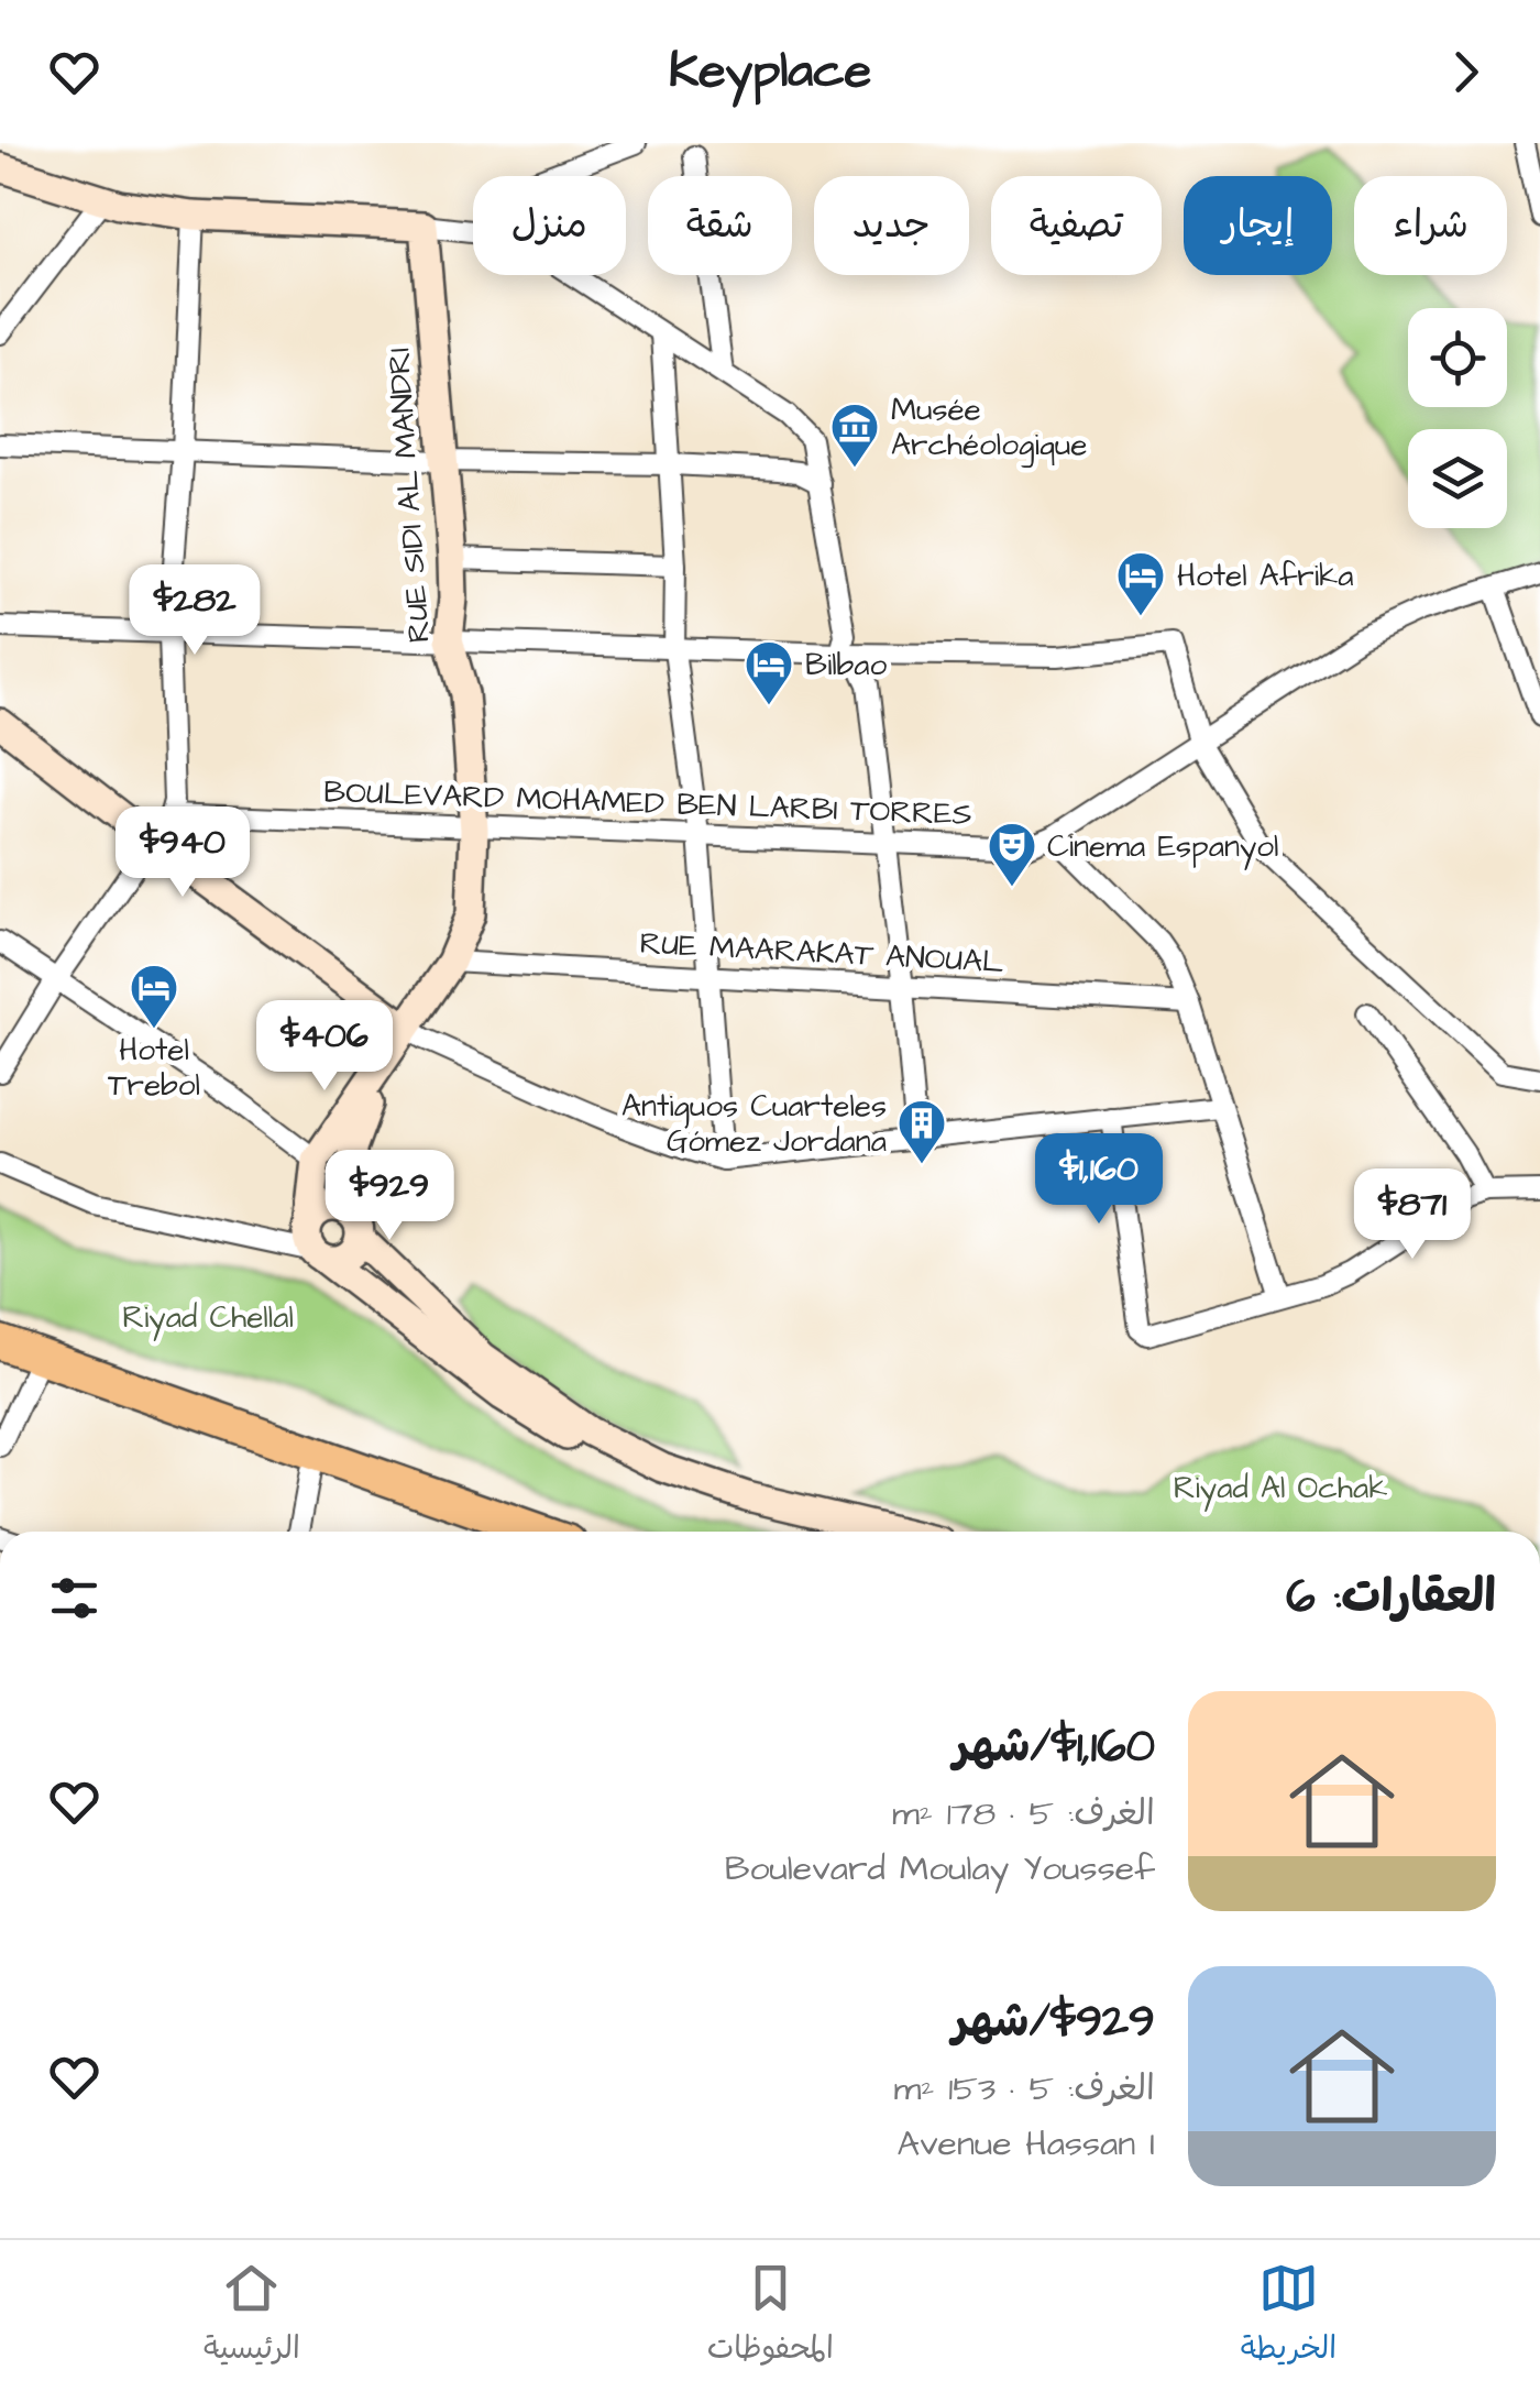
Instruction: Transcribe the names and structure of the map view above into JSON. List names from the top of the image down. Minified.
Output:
{"streets":{"main road":["RUE SIDI AL MANDRI"],"street":["BOULEVARD MOHAMED BEN LARBI TORRES","RUE MAARAKAT ANOUAL"]},"crossings":[["RUE SIDI AL MANDRI","BOULEVARD MOHAMED BEN LARBI TORRES"],["RUE SIDI AL MANDRI","RUE MAARAKAT ANOUAL"]],"parks":["Riyad Chellal","Riyad Al Ochak"],"places":{"museum":["Musée Archéologique"],"hotel":["Hotel Afrika","Bilbao","Hotel Trebol"],"theatre":["Cinema Espanyol"],"building":["Antiguos Cuarteles Gómez Jordana"]},"page":{"header":"Keyplace","chip":["شراء","إيجار","تصفية","جديد","شقة","منزل"],"price":["$282","$940","$406","$1,160","$929","$871"],"heading":"العقارات: 6","list":[{"name":"$1,160/شهر","note":"الغرف: 5 · 178 m² · Boulevard Moulay Youssef"},{"name":"$929/شهر","note":"الغرف: 5 · 153 m² · Avenue Hassan I"}],"tabs":["الخريطة","المحفوظات","الرئيسية"]}}
